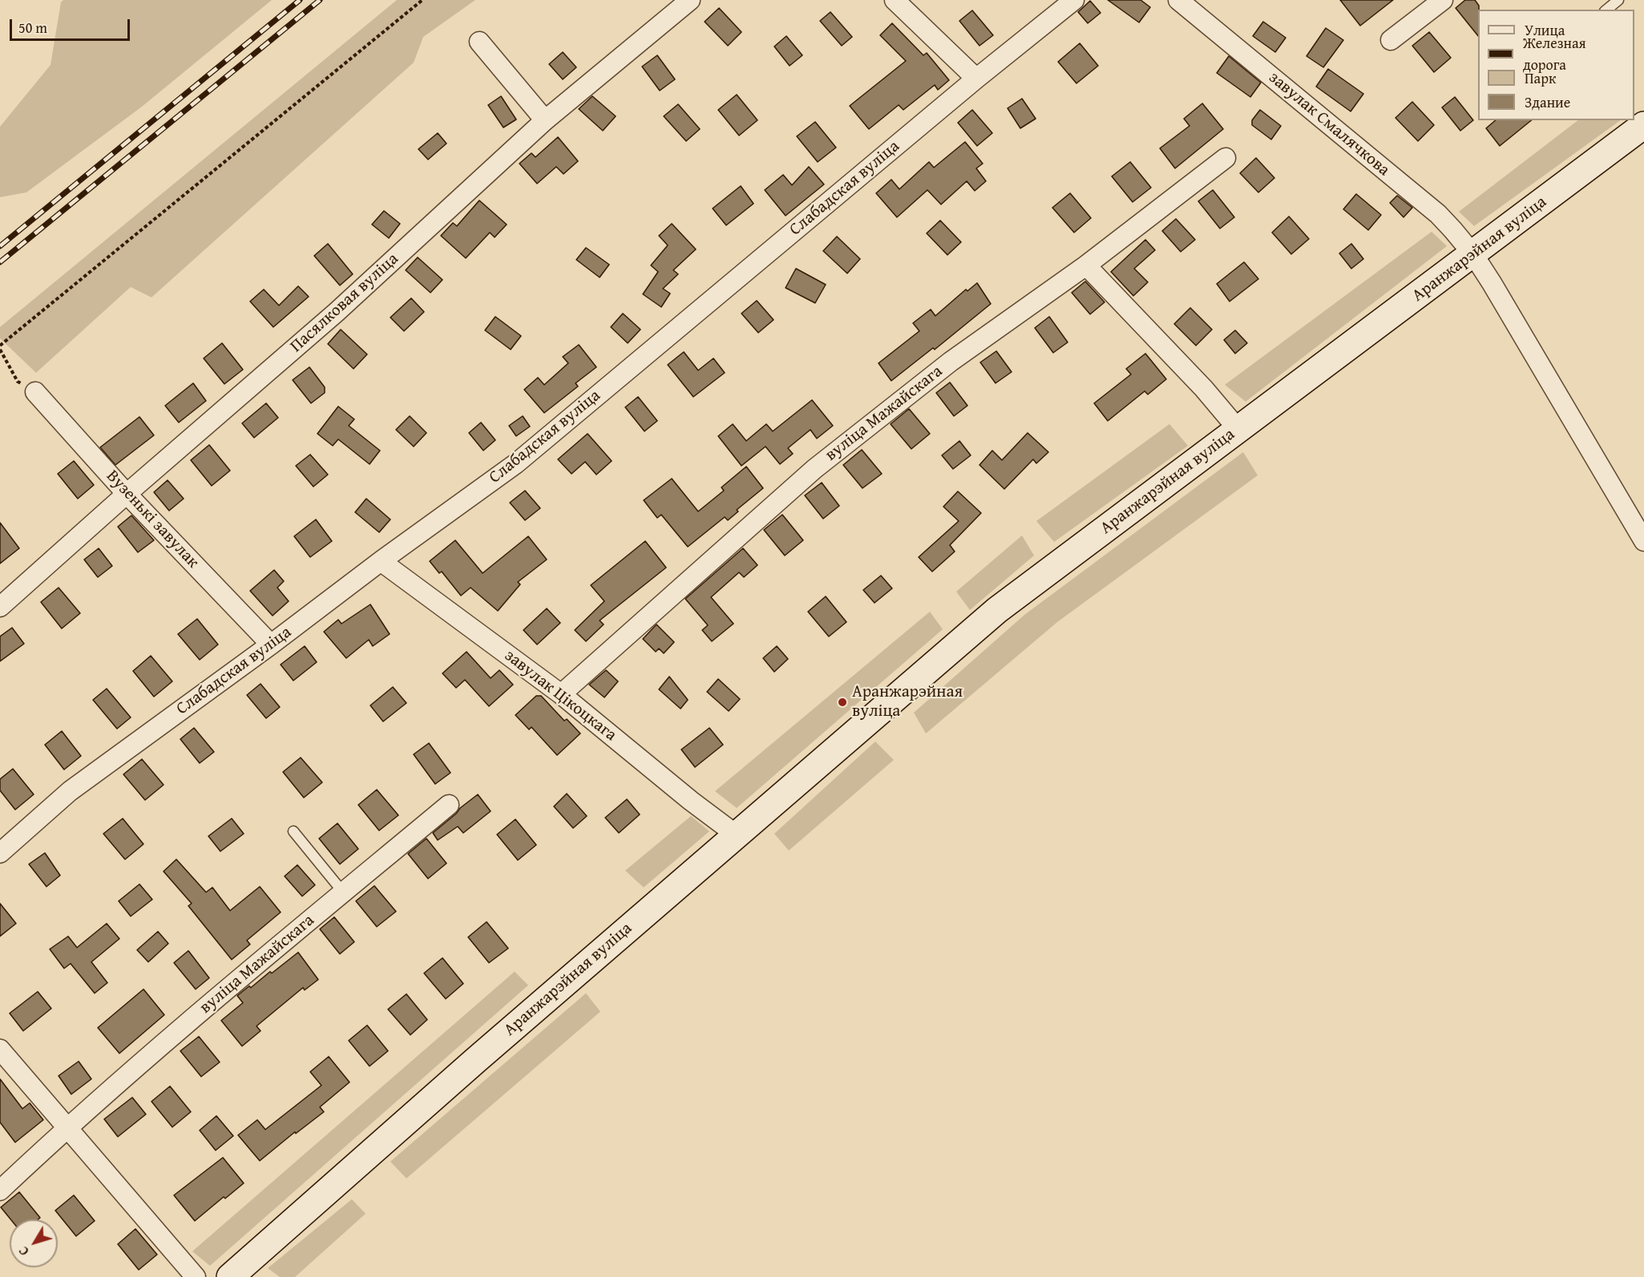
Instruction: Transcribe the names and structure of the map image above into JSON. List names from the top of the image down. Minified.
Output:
{"streets":{"main road":["Аранжарэйная вуліца"],"street":["завулак Смалячкова","Слабадская вуліца","Пасялковая вуліца","вуліца Мажайскага","Вузенькі завулак","завулак Цікоцкага"]},"crossings":[["завулак Смалячкова","Аранжарэйная вуліца"],["Слабадская вуліца","Вузенькі завулак"],["Слабадская вуліца","завулак Цікоцкага"],["Аранжарэйная вуліца","завулак Цікоцкага"],["Пасялковая вуліца","Вузенькі завулак"],["вуліца Мажайскага","завулак Цікоцкага"]],"places":["Аранжарэйная вуліца"],"legend":["Улица","Железная дорога","Парк","Здание"],"scale_bar":"50 m","north":"bottom left"}
